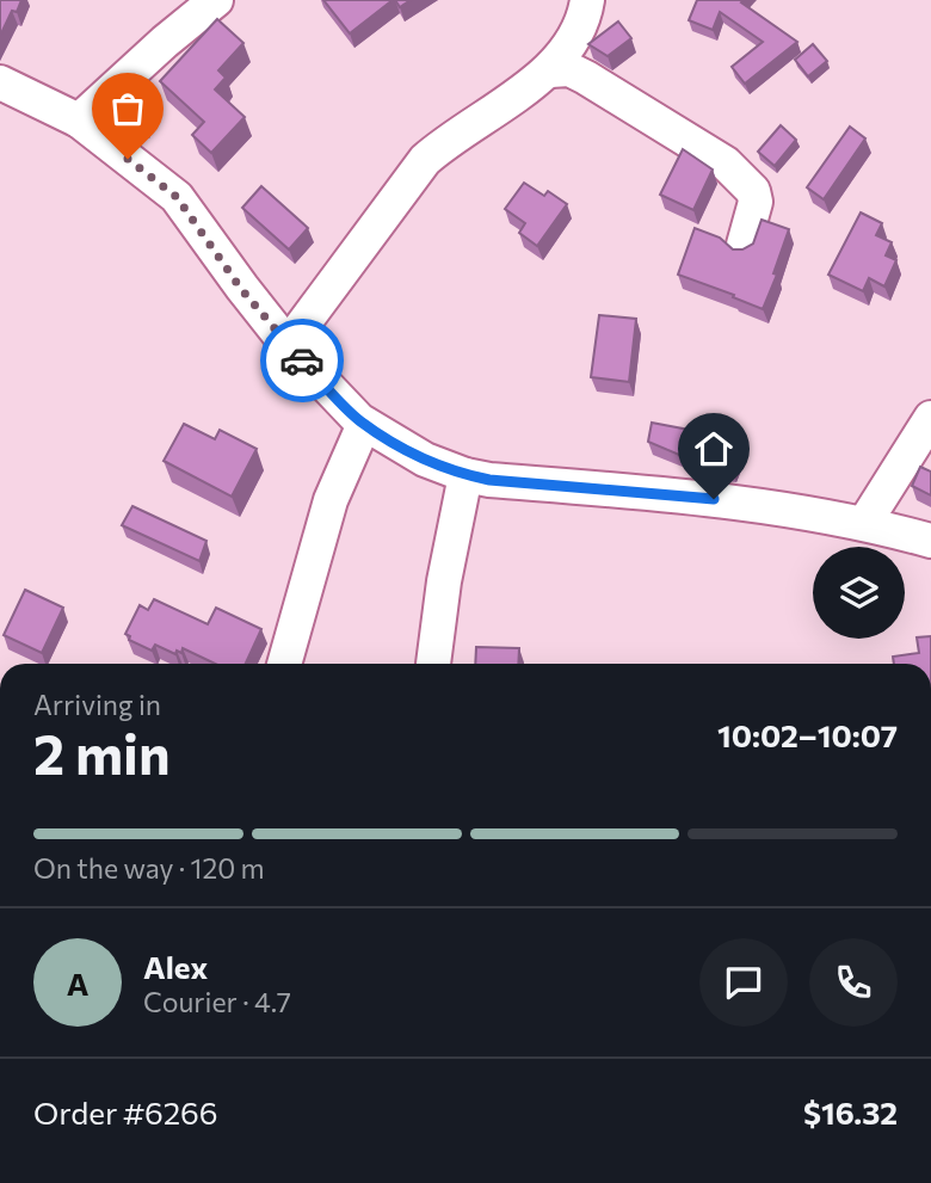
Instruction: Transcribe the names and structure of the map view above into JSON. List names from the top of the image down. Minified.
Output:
{"page":{"heading":["2 min","Arriving in","10:02–10:07"],"panel":["Alex","Courier · 4.7","Order #6266","$16.32"],"bar":"On the way · 120 m","round":"A"}}
